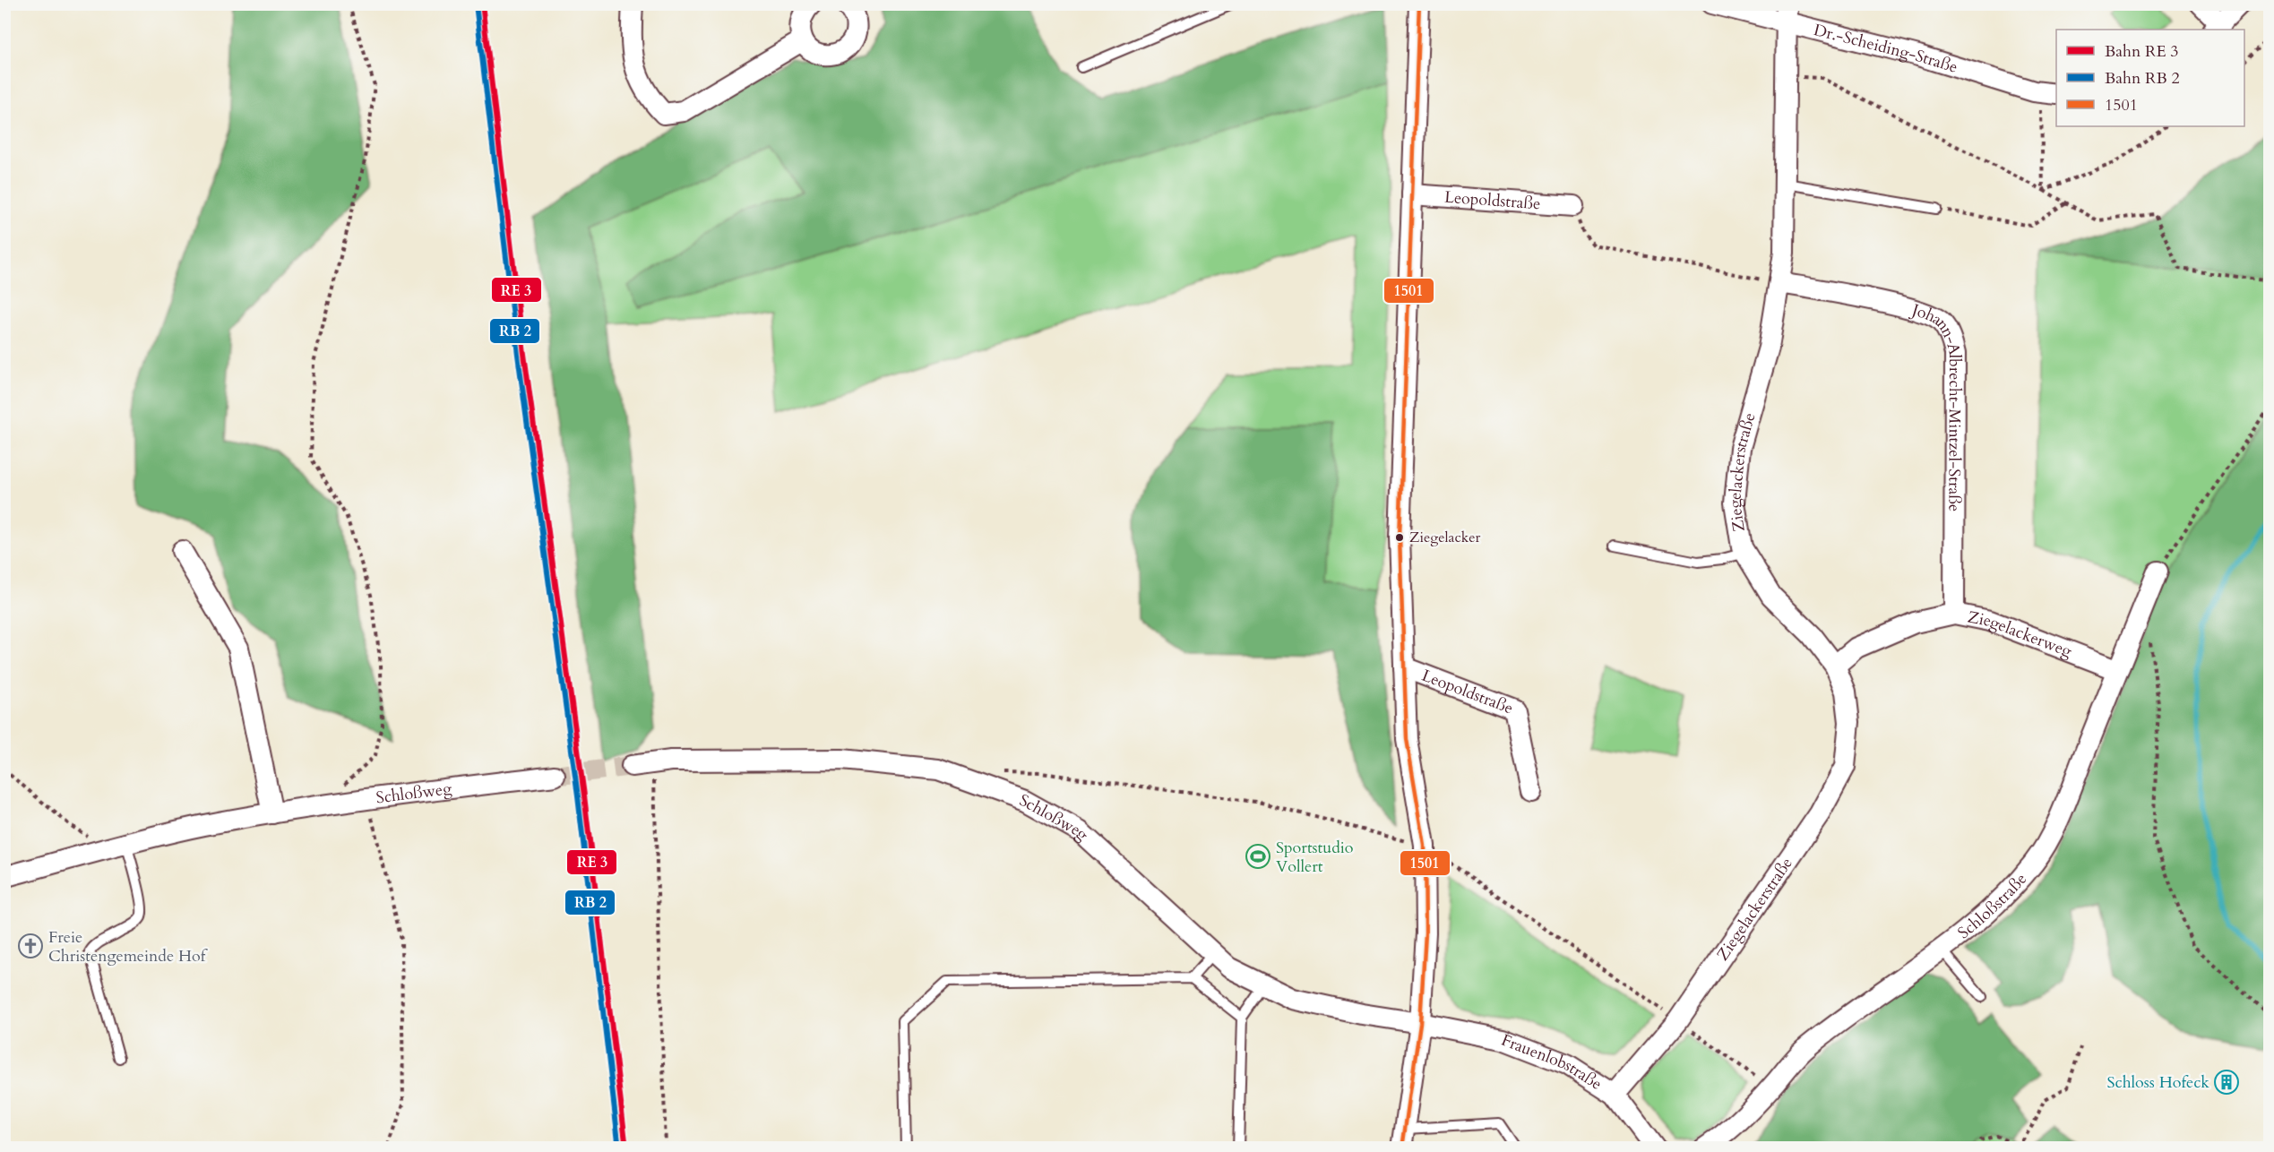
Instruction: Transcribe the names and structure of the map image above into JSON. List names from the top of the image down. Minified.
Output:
{"streets":{"street":["Dr.-Scheiding-Straße","Leopoldstraße","Johann-Albrecht-Mintzel-Straße","Ziegelackerstraße","Ziegelackerweg","Schloßweg","Schloßstraße","Frauenlobstraße"]},"crossings":[["Dr.-Scheiding-Straße","Ziegelackerstraße"],["Leopoldstraße","Schloßweg"],["Leopoldstraße","Frauenlobstraße"],["Johann-Albrecht-Mintzel-Straße","Ziegelackerstraße"],["Johann-Albrecht-Mintzel-Straße","Ziegelackerweg"],["Ziegelackerstraße","Ziegelackerweg"],["Ziegelackerstraße","Frauenlobstraße"],["Ziegelackerweg","Schloßstraße"],["Schloßweg","Frauenlobstraße"]],"places":{"other":["Ziegelacker"],"sports":["Sportstudio Vollert"],"church":["Freie Christengemeinde Hof"],"building":["Schloss Hofeck"]},"lines":["transit line 1501"],"legend":["Bahn RE 3","Bahn RB 2","1501"]}
